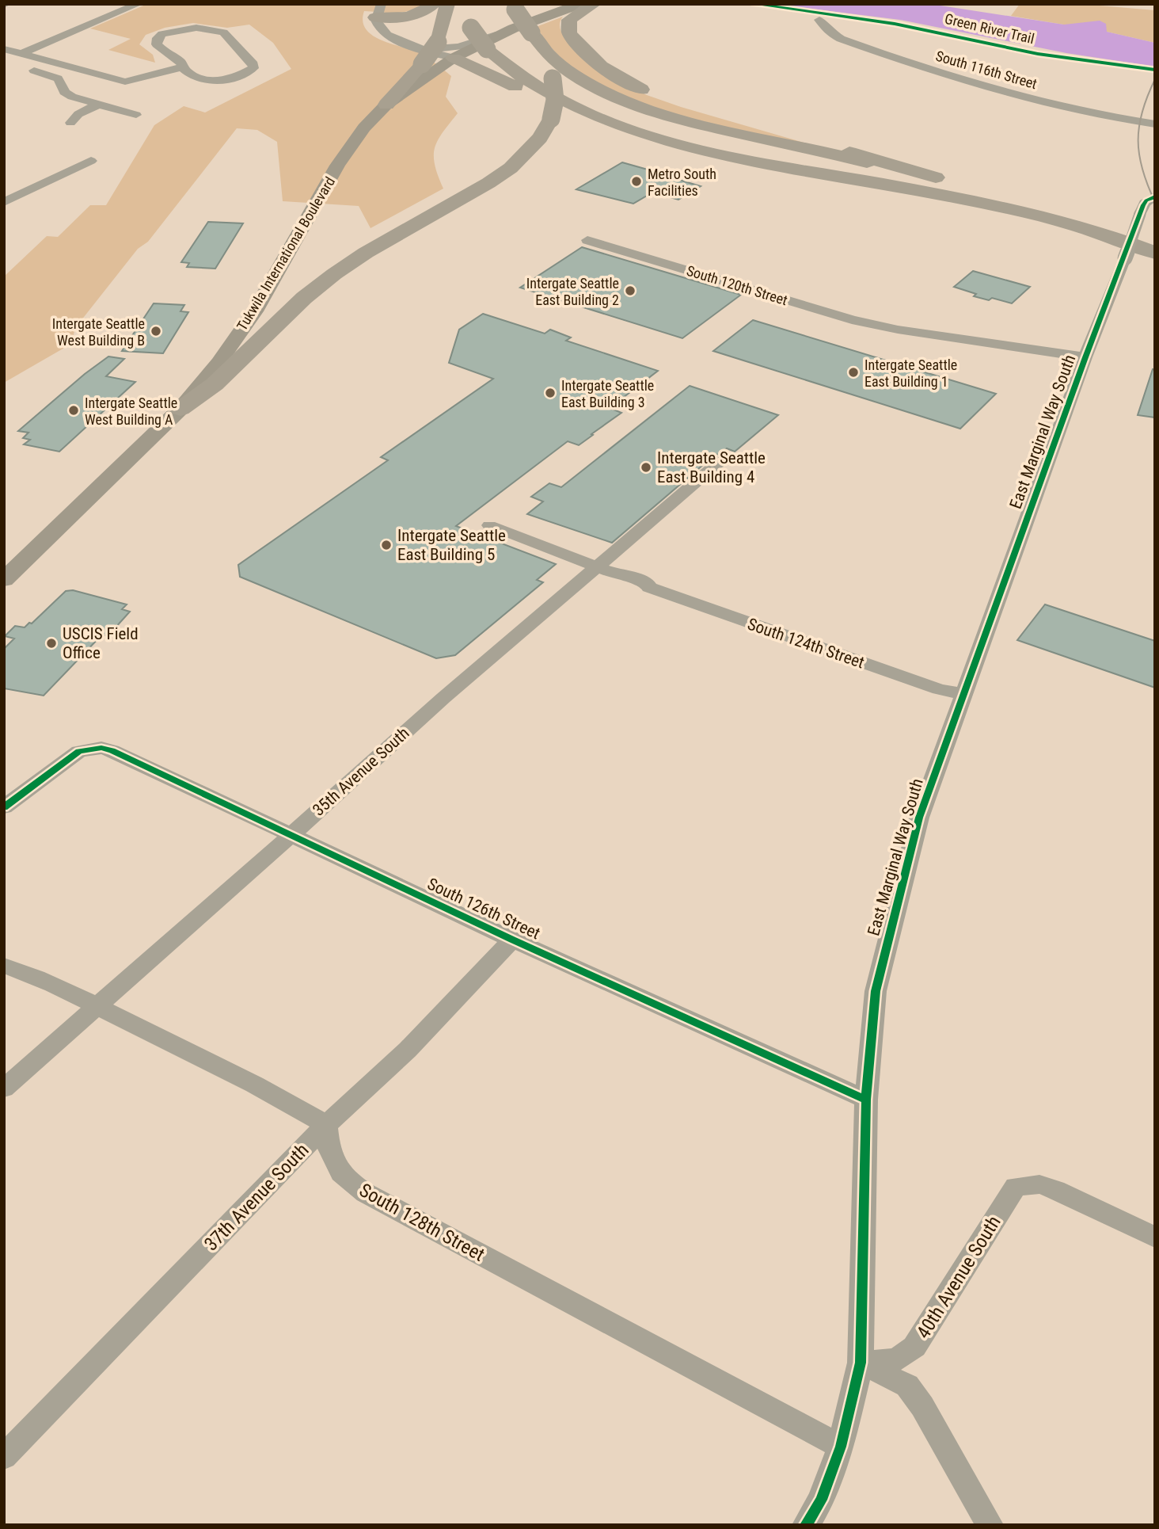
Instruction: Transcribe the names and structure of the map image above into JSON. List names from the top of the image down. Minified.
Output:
{"streets":{"main road":["Tukwila International Boulevard"],"street":["South 116th Street","South 120th Street","East Marginal Way South","South 124th Street","35th Avenue South","South 126th Street","37th Avenue South","South 128th Street","40th Avenue South"],"cycle path":["Green River Trail"]},"crossings":[["South 120th Street","East Marginal Way South"],["East Marginal Way South","South 124th Street"],["East Marginal Way South","South 126th Street"],["East Marginal Way South","South 128th Street"],["East Marginal Way South","40th Avenue South"],["South 124th Street","35th Avenue South"],["35th Avenue South","South 126th Street"],["South 126th Street","37th Avenue South"],["37th Avenue South","South 128th Street"]],"places":["Metro South Facilities","Intergate Seattle East Building 2","Intergate Seattle West Building B","Intergate Seattle East Building 1","Intergate Seattle East Building 3","Intergate Seattle West Building A","Intergate Seattle East Building 4","Intergate Seattle East Building 5","USCIS Field Office"]}
